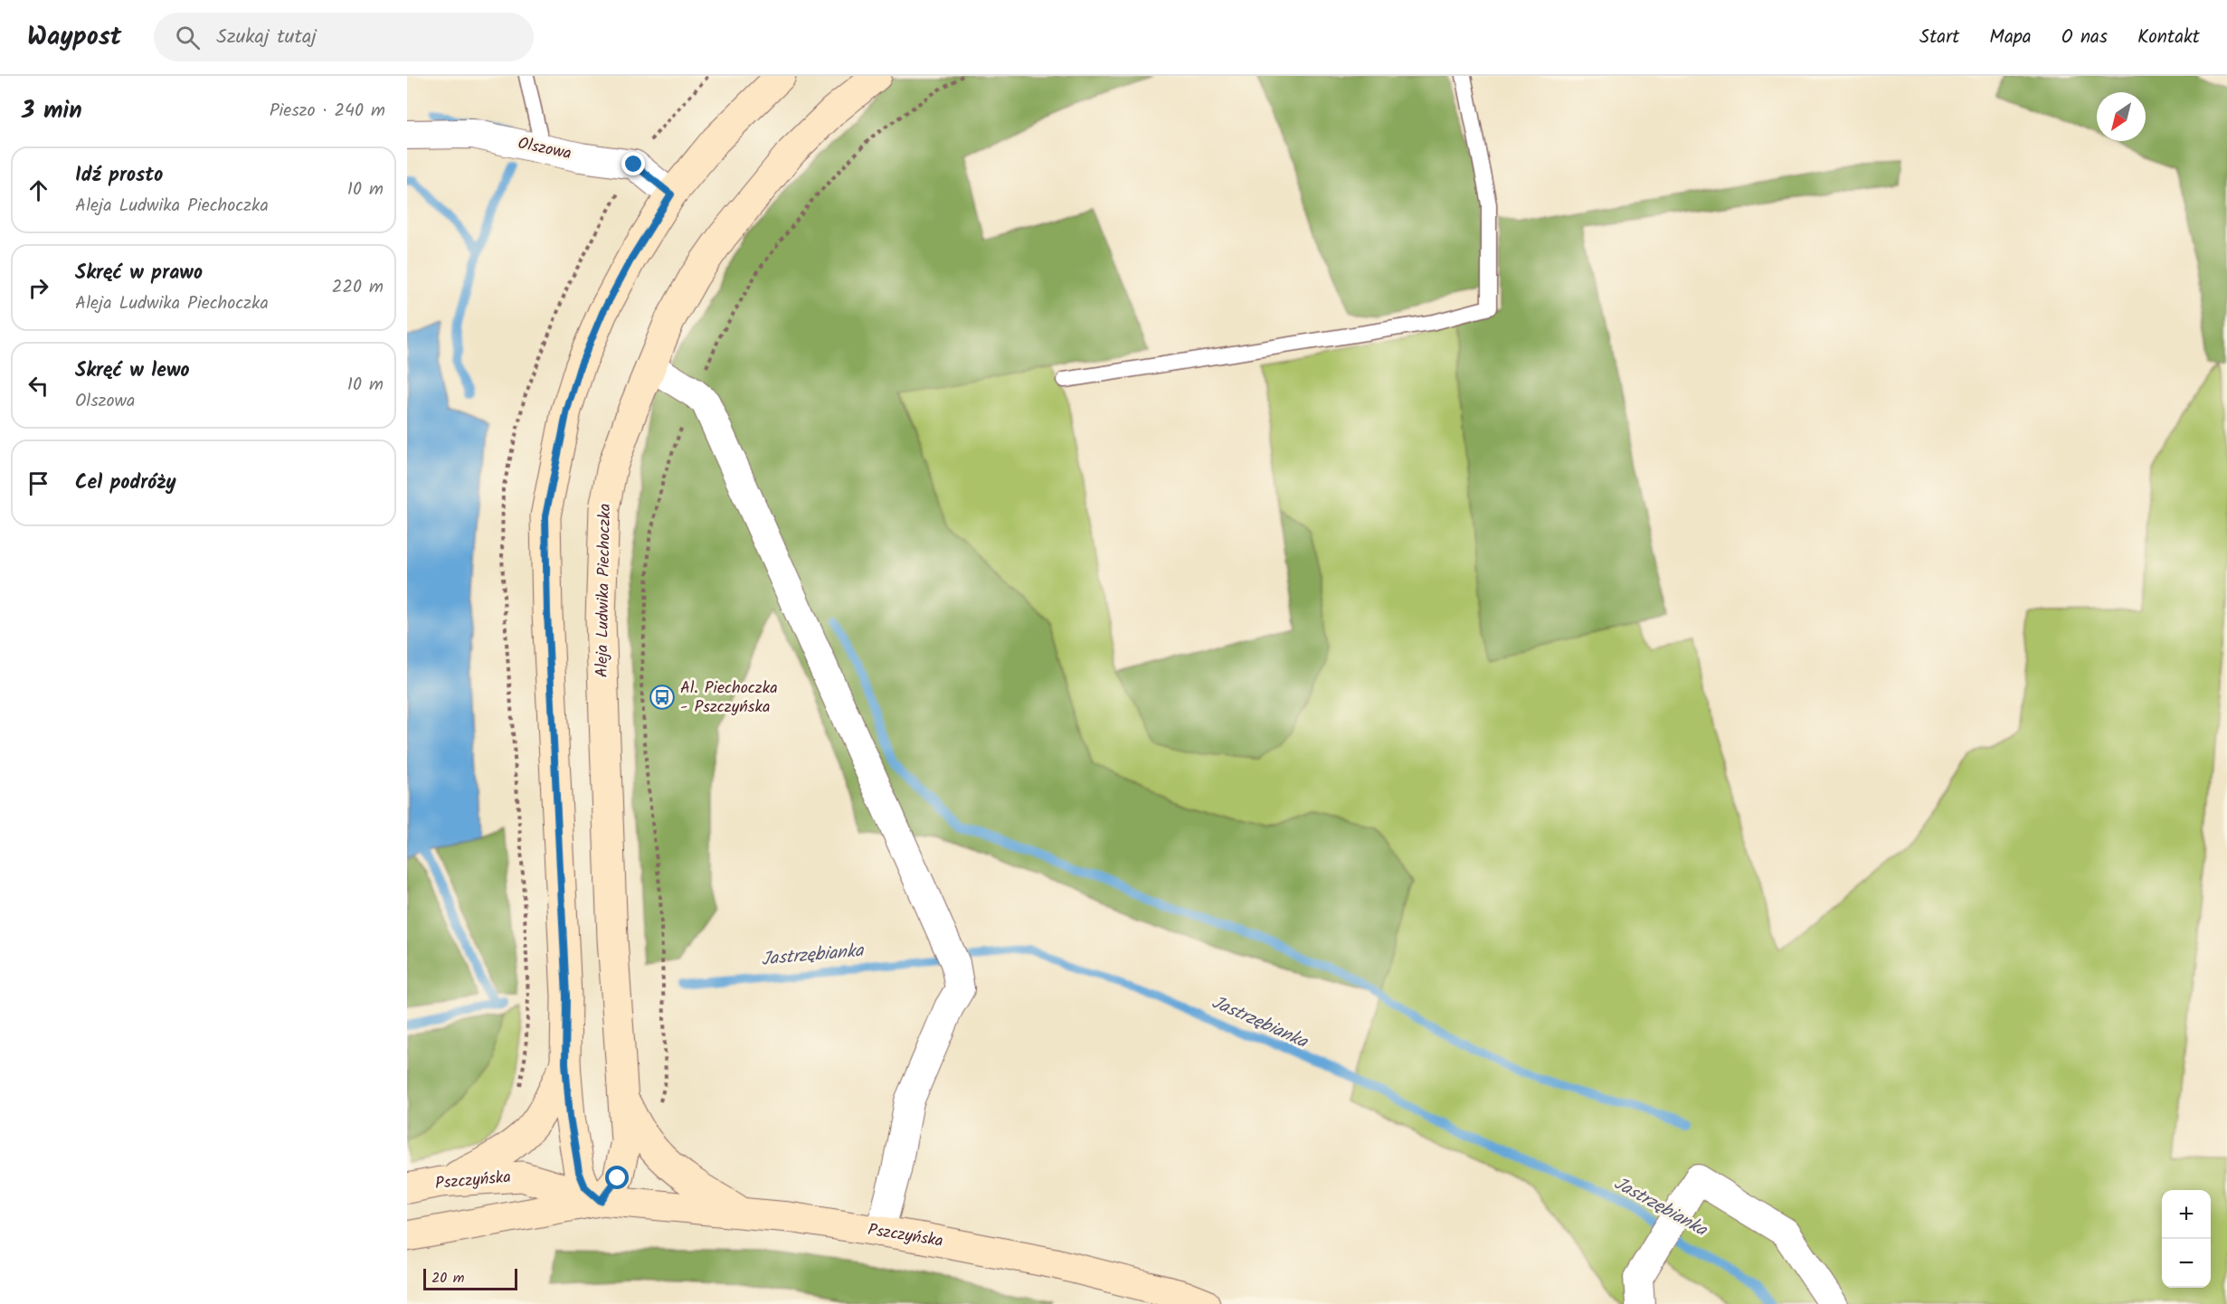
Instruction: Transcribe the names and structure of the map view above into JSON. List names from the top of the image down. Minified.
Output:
{"streets":{"main road":["Aleja Ludwika Piechoczka","Pszczyńska"],"street":["Olszowa"]},"crossings":[["Aleja Ludwika Piechoczka","Pszczyńska"]],"water":["Jastrzębianka"],"places":{"bus stop":["Al. Piechoczka - Pszczyńska"]},"scale_bar":"20 m","north":"bottom left","page":{"header":"Waypost","search":"Szukaj tutaj","nav":["Start","Mapa","O nas","Kontakt"],"heading":["3 min","Pieszo · 240 m"],"list":[["Idź prosto","Aleja Ludwika Piechoczka","10 m"],["Skręć w prawo","Aleja Ludwika Piechoczka","220 m"],["Skręć w lewo","Olszowa","10 m"],"Cel podróży"],"map_buttons":["+","−"],"scale":"20 m"}}
